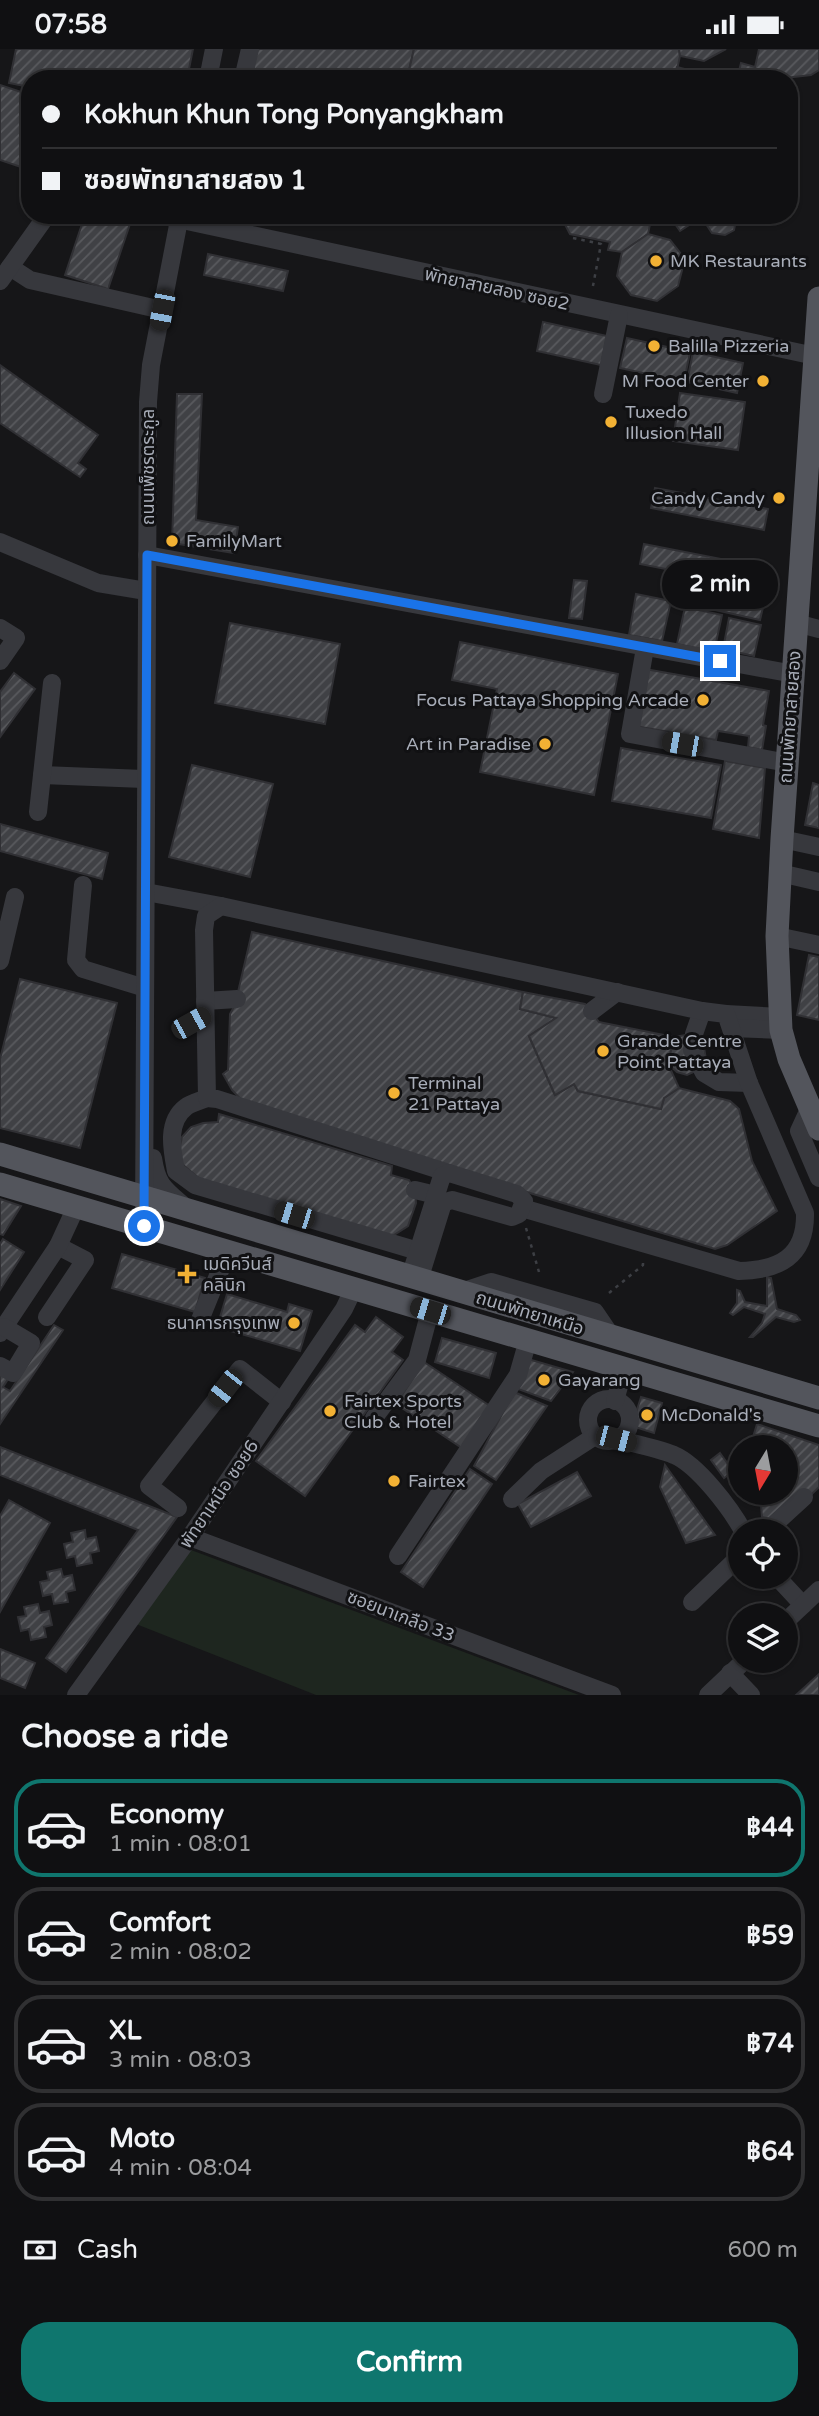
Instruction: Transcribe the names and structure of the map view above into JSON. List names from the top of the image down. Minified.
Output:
{"streets":{"main road":["ถนนพัทยาสายสอง","ถนนพัทยาเหนือ"],"street":["พัทยาสายสอง ซอย2","ถนนเพ็ชรตระกูล","พัทยาเหนือ ซอย6","ซอยนาเกลือ 33"]},"crossings":[["พัทยาสายสอง ซอย2","ถนนพัทยาสายสอง"],["ถนนเพ็ชรตระกูล","ถนนพัทยาเหนือ"],["ถนนพัทยาเหนือ","พัทยาเหนือ ซอย6"],["พัทยาเหนือ ซอย6","ซอยนาเกลือ 33"]],"places":{"other":["MK Restaurants","Balilla Pizzeria","M Food Center","Tuxedo Illusion Hall","Candy Candy","FamilyMart","Focus Pattaya Shopping Arcade","Art in Paradise","Grande Centre Point Pattaya","Terminal 21 Pattaya","ธนาคารกรุงเทพ","Gayarang","Fairtex Sports Club & Hotel","McDonald's","Fairtex"],"health":["เมดิควีนส์ คลินิก"]},"north":"bottom","page":{"status":"07:58","banner":["Kokhun Khun Tong Ponyangkham","ซอยพัทยาสายสอง 1"],"bubble":"2 min","heading":"Choose a ride","list":[{"name":"Economy","note":"1 min · 08:01","value":"฿44"},{"name":"Comfort","note":"2 min · 08:02","value":"฿59"},{"name":"XL","note":"3 min · 08:03","value":"฿74"},{"name":"Moto","note":"4 min · 08:04","value":"฿64"}],"pay":["Cash","600 m"],"buttons":"Confirm"}}
